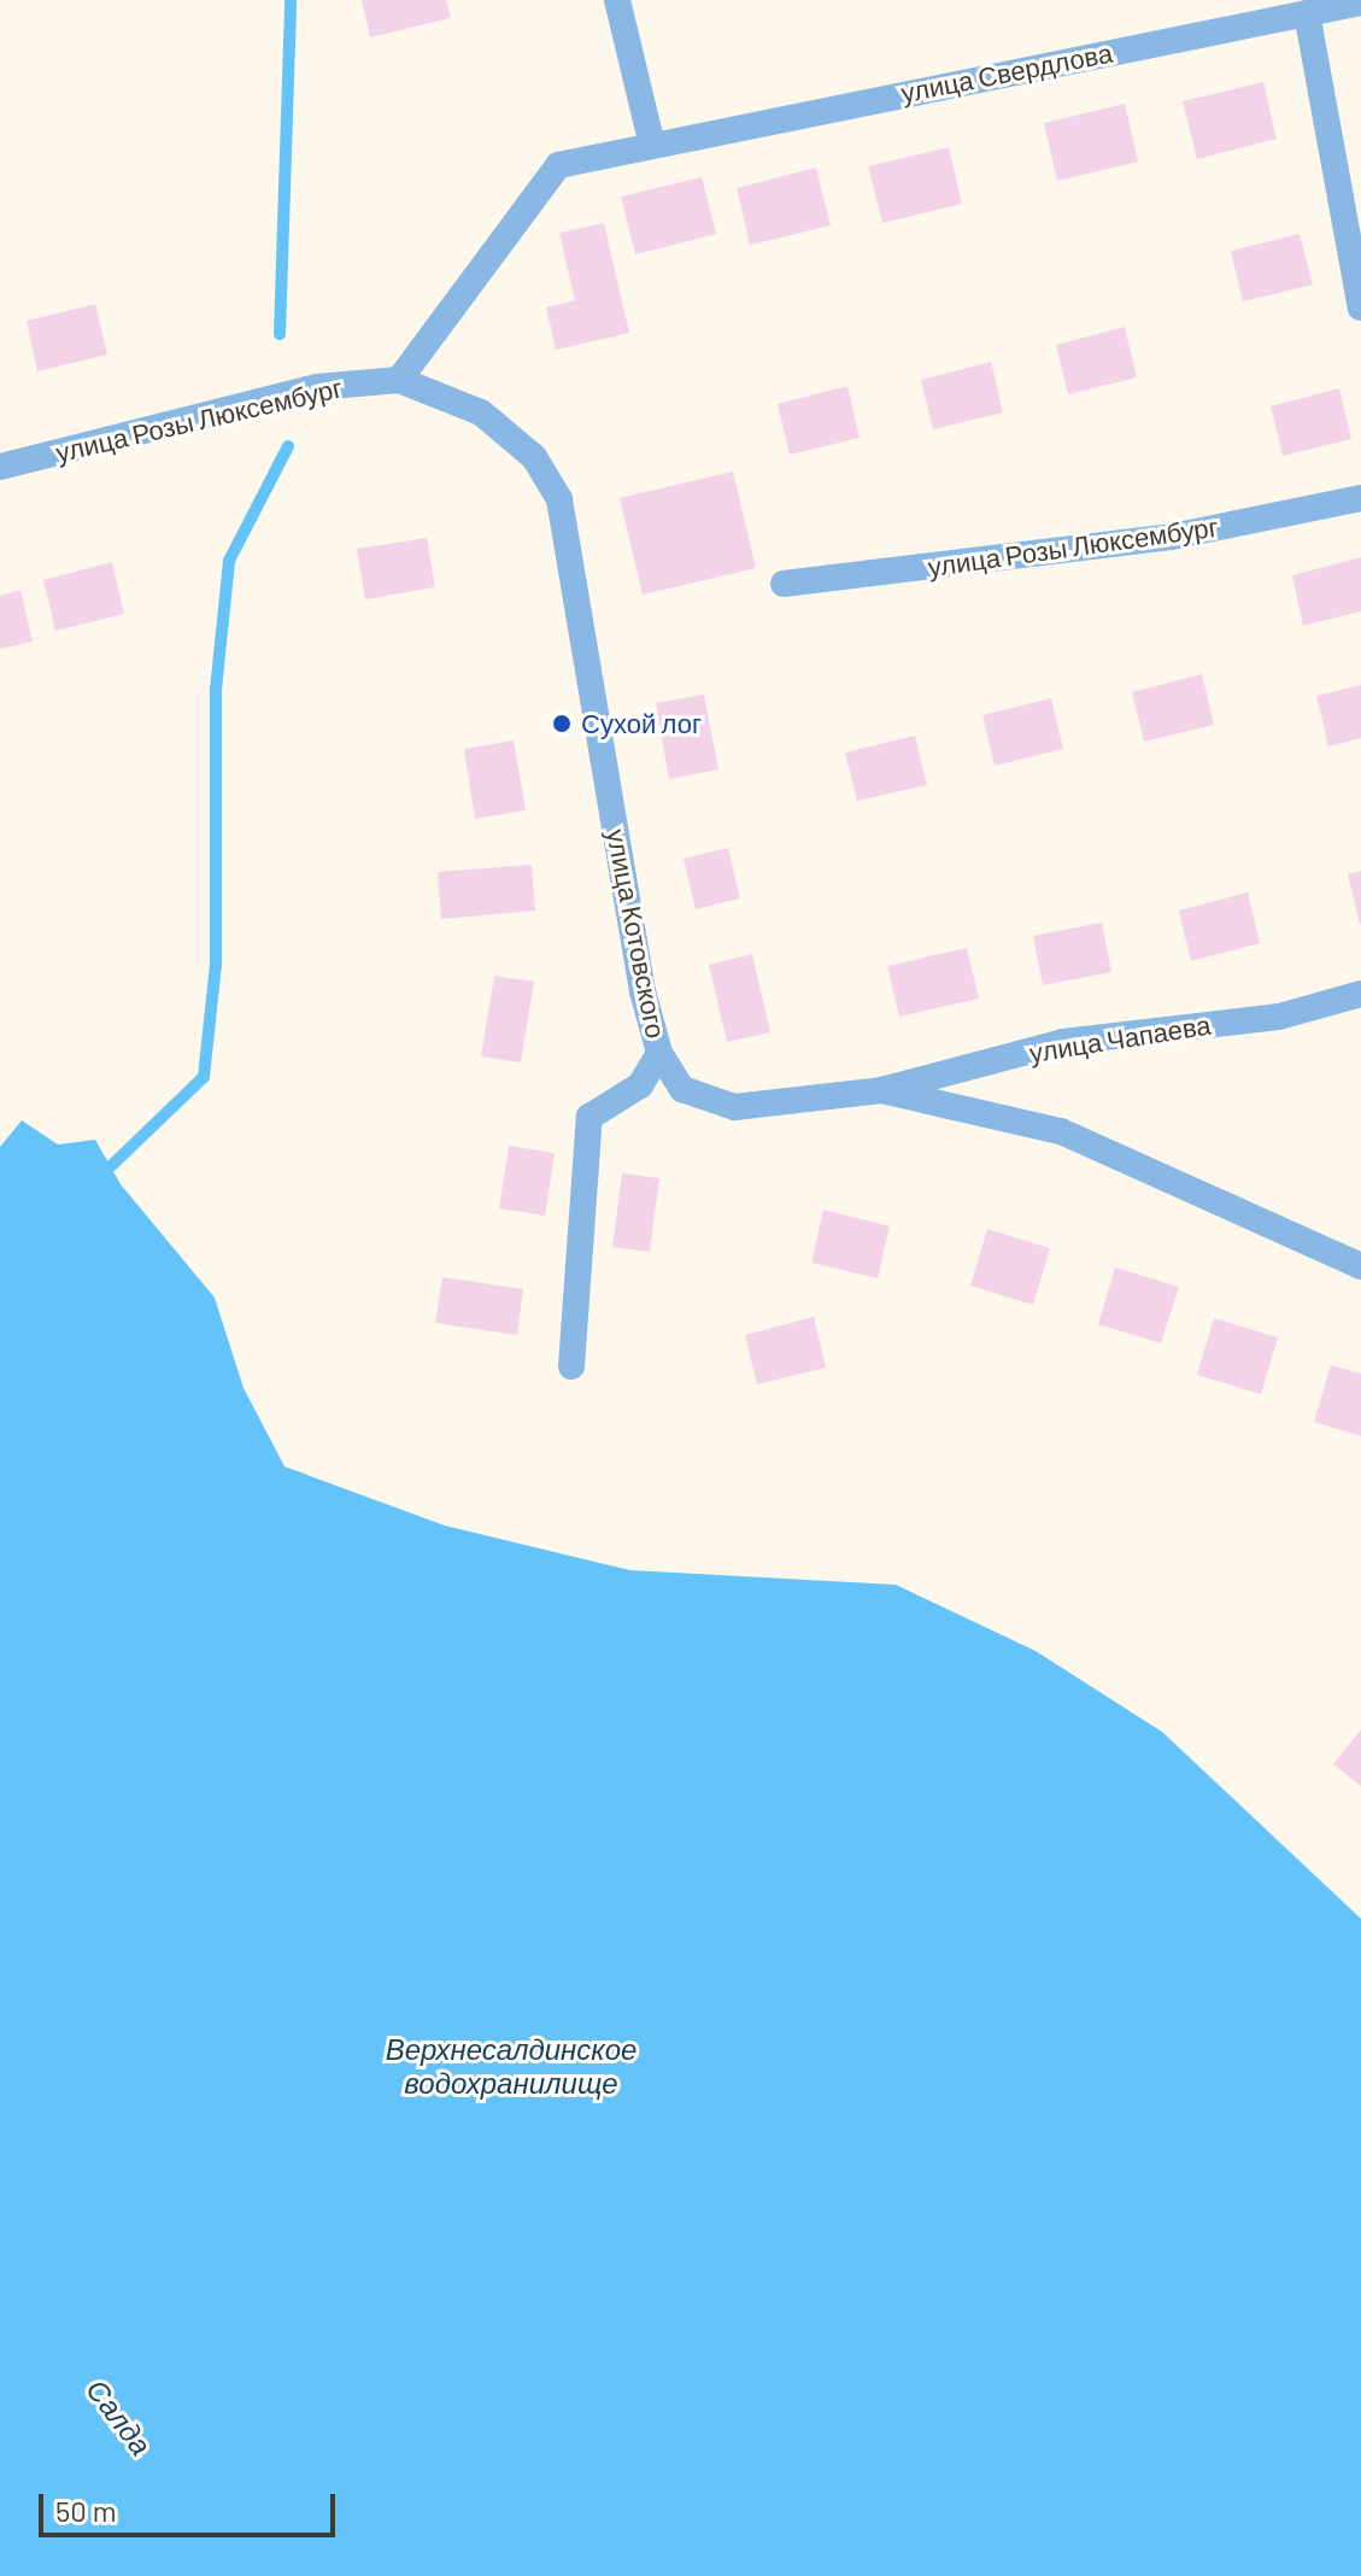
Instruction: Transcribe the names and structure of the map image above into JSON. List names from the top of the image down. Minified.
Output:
{"streets":{"street":["улица Свердлова","улица Розы Люксембург","улица Котовского","улица Чапаева"]},"crossings":[["улица Свердлова","улица Розы Люксембург"],["улица Свердлова","улица Котовского"],["улица Розы Люксембург","улица Котовского"],["улица Котовского","улица Чапаева"]],"water":["Верхнесалдинское водохранилище","Салда"],"places":["Сухой лог"],"scale_bar":"50 m"}
